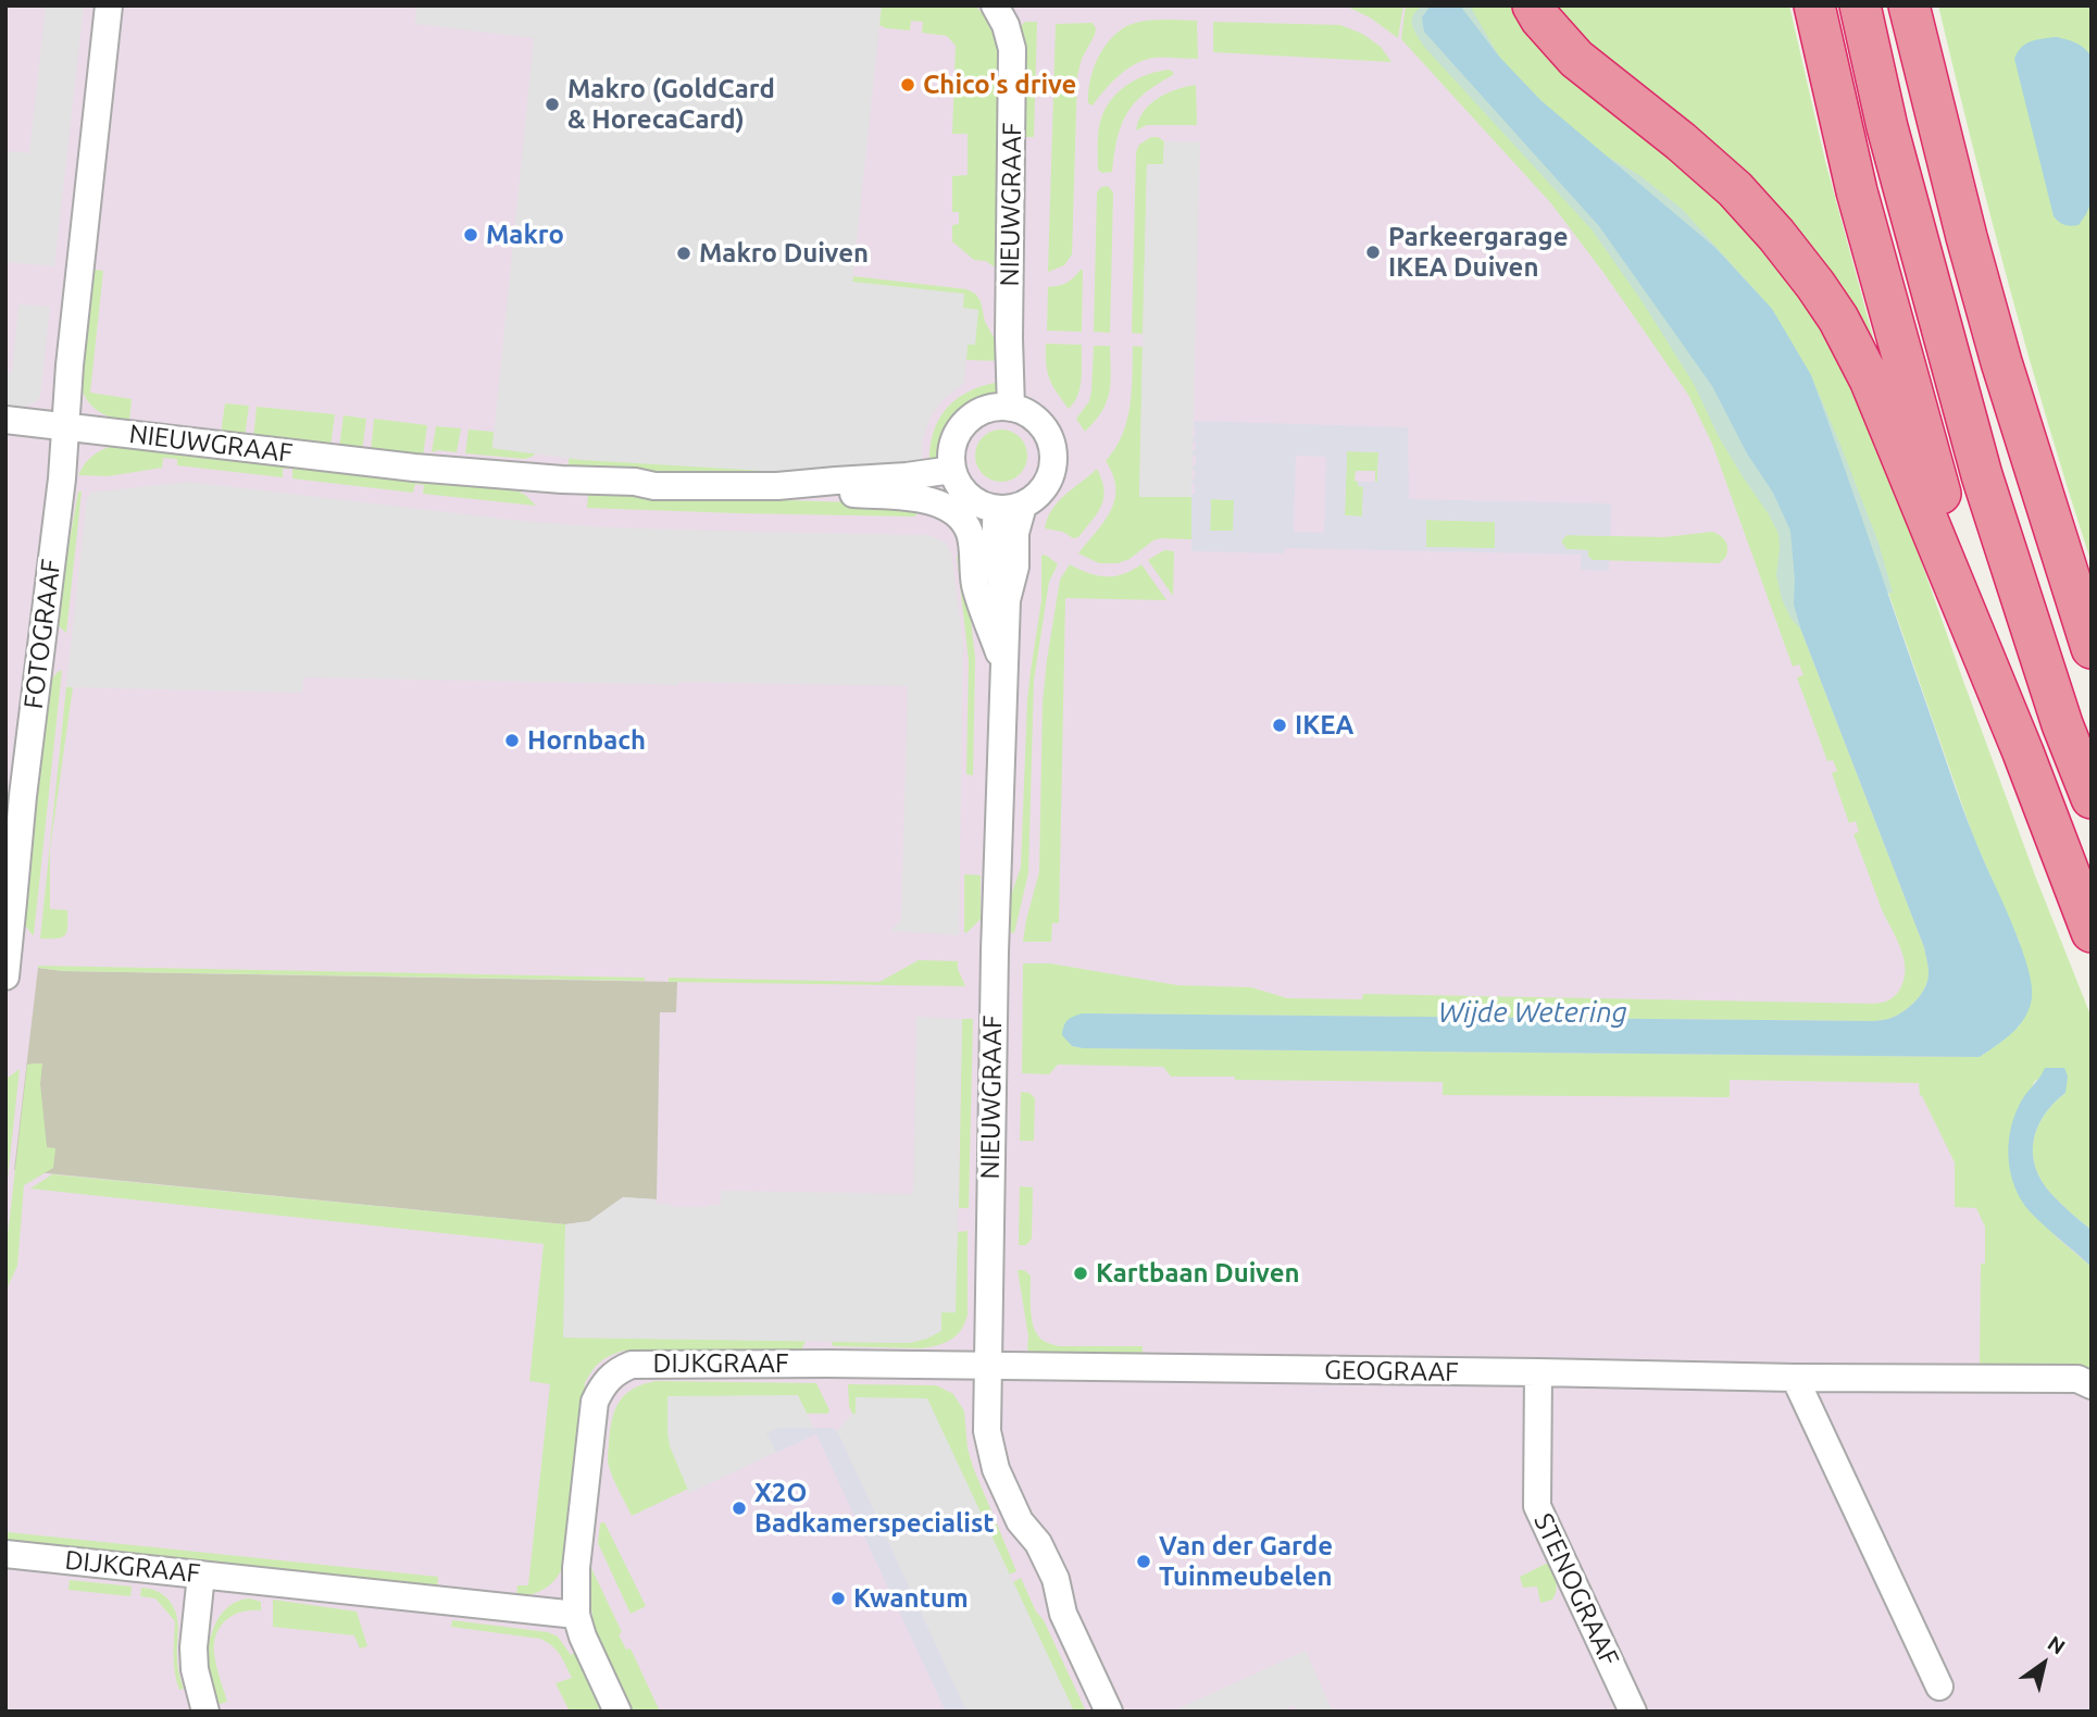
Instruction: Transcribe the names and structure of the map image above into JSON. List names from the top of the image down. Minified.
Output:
{"streets":{"street":["NIEUWGRAAF","FOTOGRAAF","DIJKGRAAF","GEOGRAAF","STENOGRAAF"]},"crossings":[["NIEUWGRAAF","FOTOGRAAF"],["NIEUWGRAAF","DIJKGRAAF"],["NIEUWGRAAF","GEOGRAAF"],["DIJKGRAAF","GEOGRAAF"],["GEOGRAAF","STENOGRAAF"]],"water":["Wijde Wetering"],"places":["Chico's drive","Makro (GoldCard & HorecaCard)","Makro","Parkeergarage IKEA Duiven","Makro Duiven","IKEA","Hornbach","Kartbaan Duiven","X2O Badkamerspecialist","Van der Garde Tuinmeubelen","Kwantum"],"north":"top right"}
